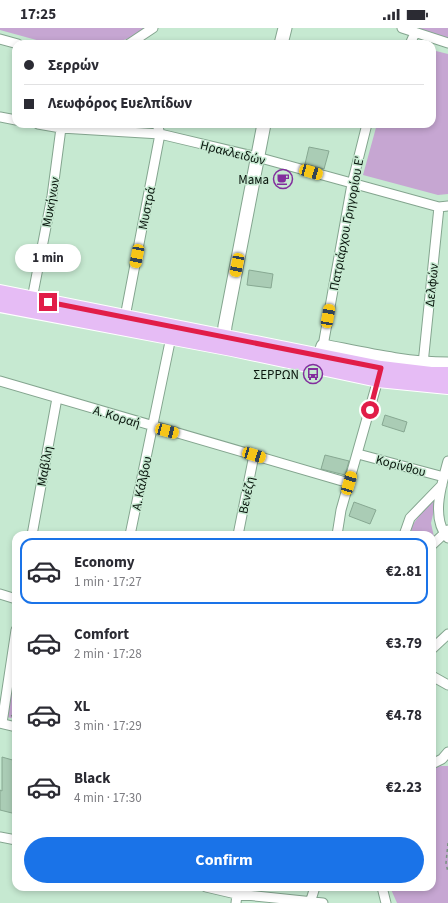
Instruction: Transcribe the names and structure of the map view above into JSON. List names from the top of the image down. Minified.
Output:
{"streets":{"street":["Ηρακλειδών","Μυκήνων","Μυστρά","Πατριάρχου Γρηγορίου Ε'","Δελφών","Α. Κοραή","Κορίνθου","Μαβίλη","A. Κάλβου","Βενέζη"]},"crossings":[["Ηρακλειδών","Μυκήνων"],["Ηρακλειδών","Μυστρά"],["Ηρακλειδών","Πατριάρχου Γρηγορίου Ε'"],["Ηρακλειδών","Δελφών"],["Α. Κοραή","Μαβίλη"],["Α. Κοραή","A. Κάλβου"],["Α. Κοραή","Βενέζη"]],"places":{"cafe":["Мама"],"bus stop":["ΣΕΡΡΩΝ"]},"page":{"status":"17:25","banner":["Σερρών","Λεωφόρος Ευελπίδων"],"bubble":"1 min","list":[{"name":"Economy","note":"1 min · 17:27","value":"€2.81"},{"name":"Comfort","note":"2 min · 17:28","value":"€3.79"},{"name":"XL","note":"3 min · 17:29","value":"€4.78"},{"name":"Black","note":"4 min · 17:30","value":"€2.23"}],"buttons":"Confirm"}}
